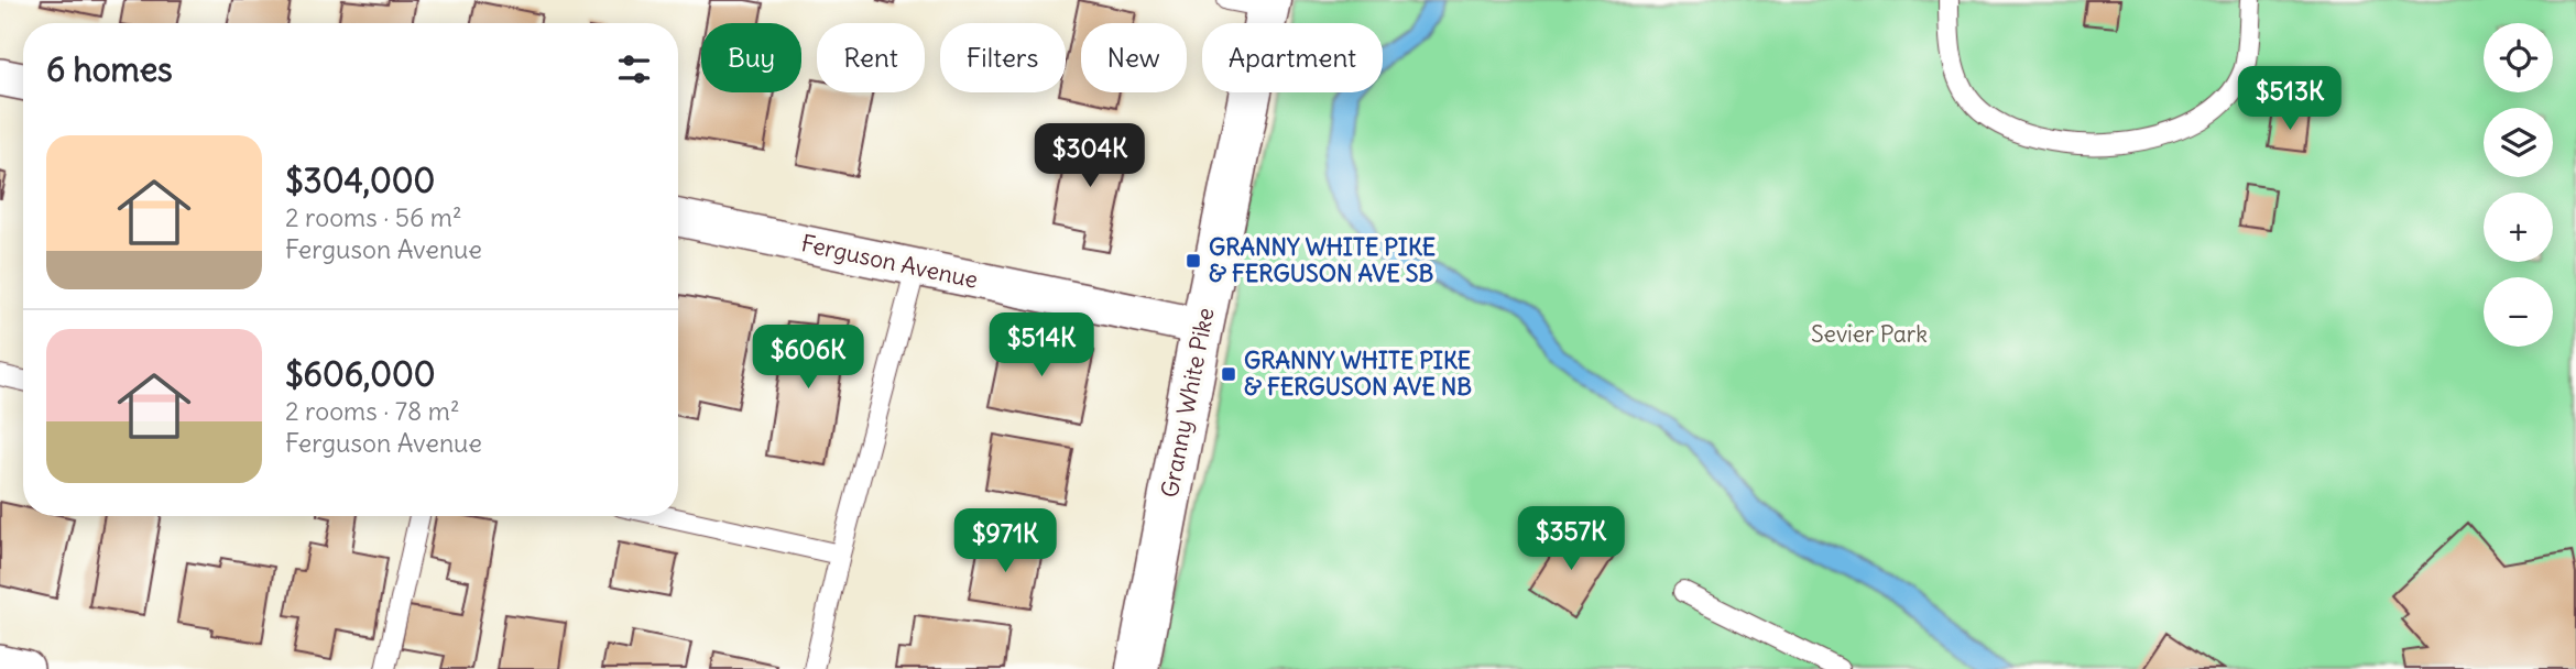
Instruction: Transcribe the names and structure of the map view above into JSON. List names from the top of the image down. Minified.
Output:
{"streets":{"main road":["Granny White Pike"],"street":["Ferguson Avenue"]},"crossings":[["Ferguson Avenue","Granny White Pike"]],"parks":["Sevier Park"],"places":{"transit":["GRANNY WHITE PIKE & FERGUSON AVE SB","GRANNY WHITE PIKE & FERGUSON AVE NB"]},"page":{"map_buttons":["+","−"],"chip":["Buy","Rent","Filters","New","Apartment"],"heading":"6 homes","price":["$513K","$304K","$514K","$606K","$357K","$971K"],"list":[{"name":"$304,000","note":"2 rooms · 56 m² · Ferguson Avenue"},{"name":"$606,000","note":"2 rooms · 78 m² · Ferguson Avenue"}]}}
